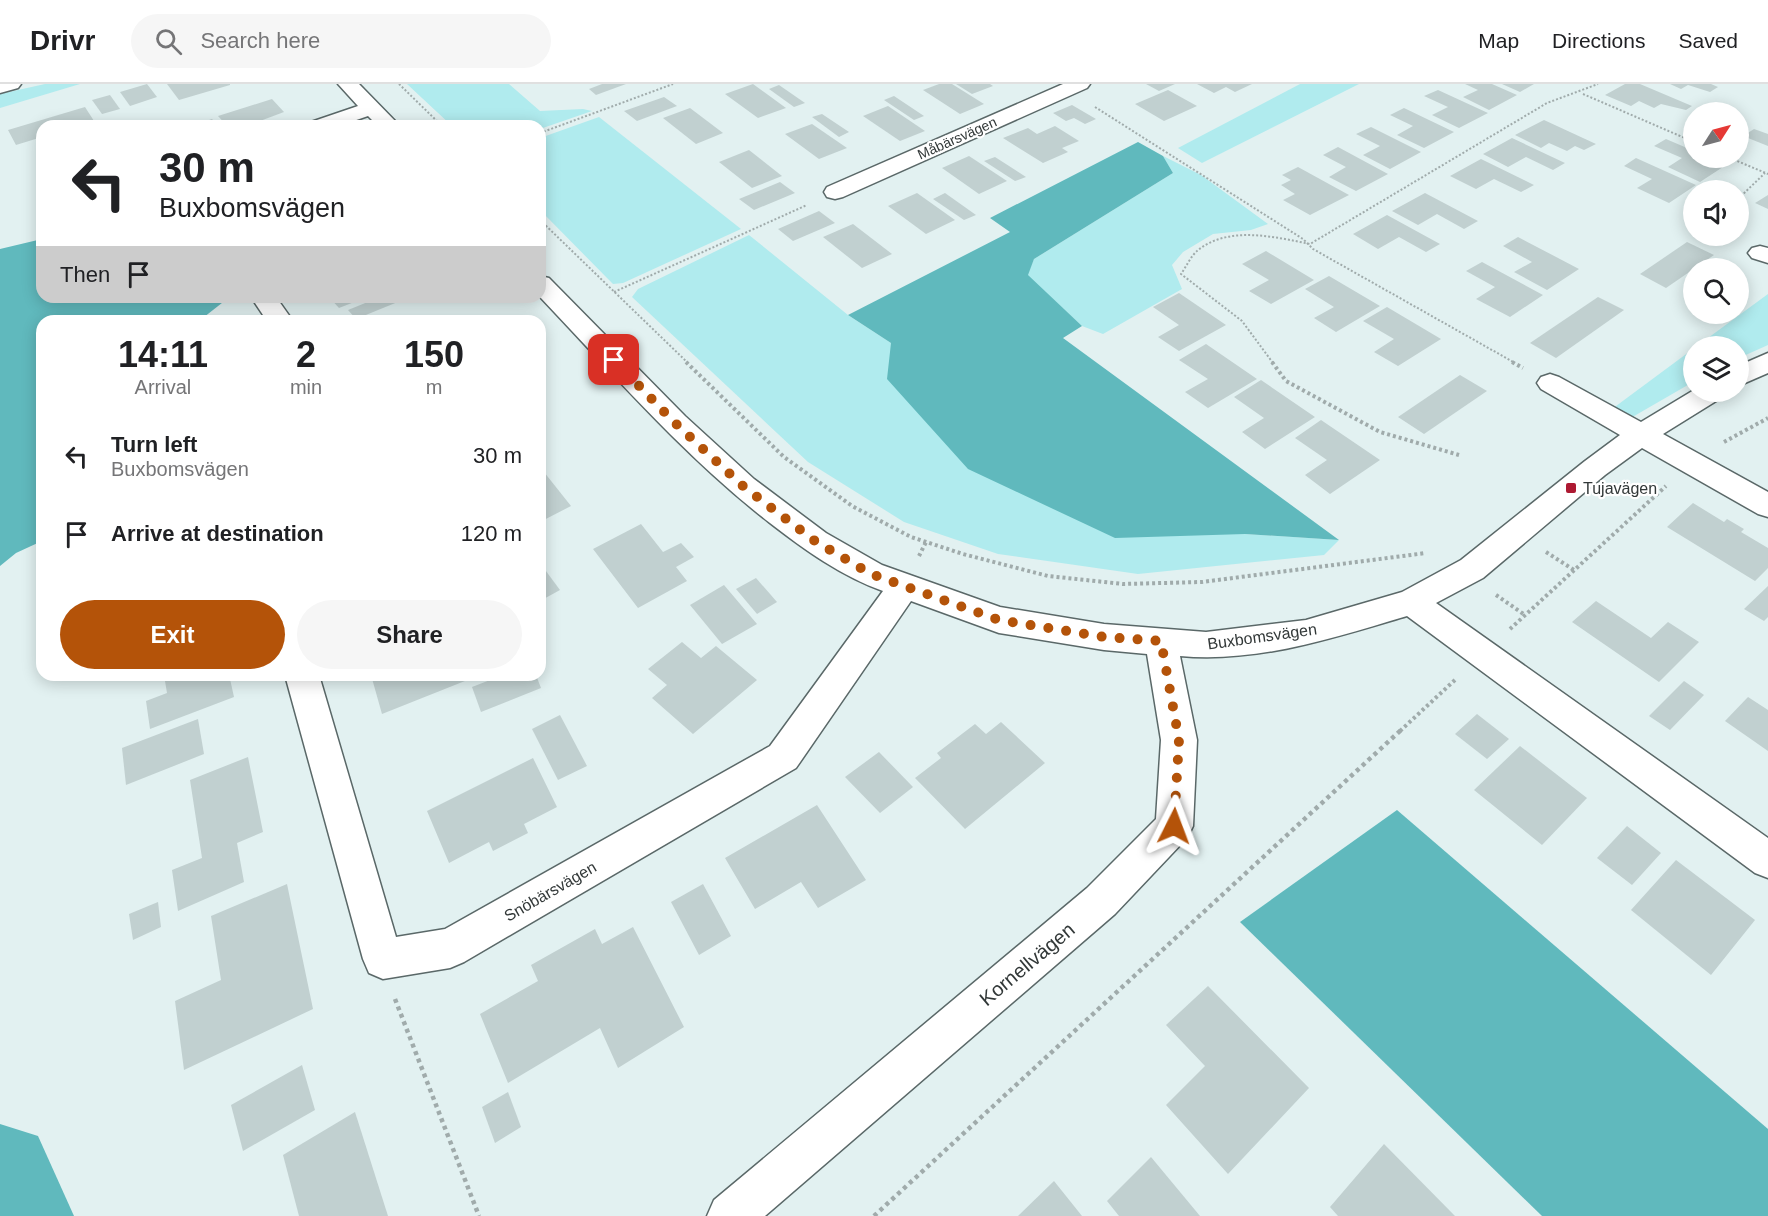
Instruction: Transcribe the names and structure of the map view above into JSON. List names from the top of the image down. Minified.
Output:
{"streets":{"street":["Måbärsvägen","Buxbomsvägen","Snöbärsvägen","Kornellvägen"]},"crossings":[["Buxbomsvägen","Snöbärsvägen"],["Buxbomsvägen","Kornellvägen"]],"places":{"transit":["Tujavägen"]},"north":"top right","page":{"header":"Drivr","search":"Search here","nav":["Map","Directions","Saved"],"turn":["30 m","Buxbomsvägen"],"then":"Then","eta":["14:11","Arrival","2","min","150","m"],"list":[{"name":"Turn left","note":"Buxbomsvägen","value":"30 m"},{"name":"Arrive at destination","value":"120 m"}],"buttons":["Exit","Share"]}}
